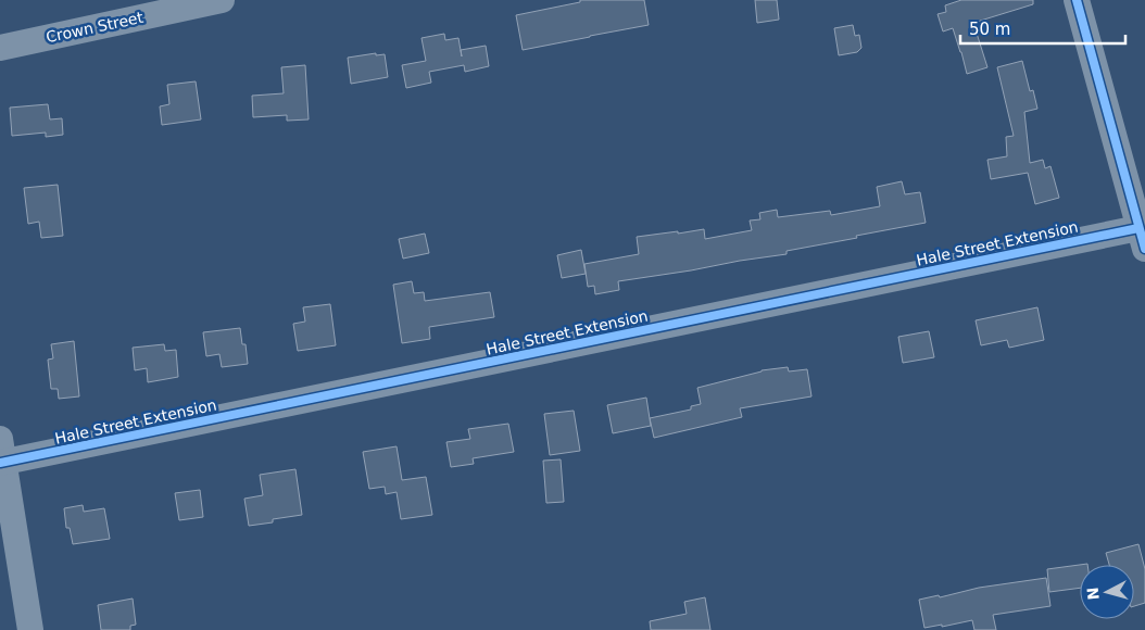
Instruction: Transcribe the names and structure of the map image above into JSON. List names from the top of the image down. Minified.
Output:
{"streets":{"street":["Crown Street","Hale Street Extension"]},"scale_bar":"50 m","north":"left"}
